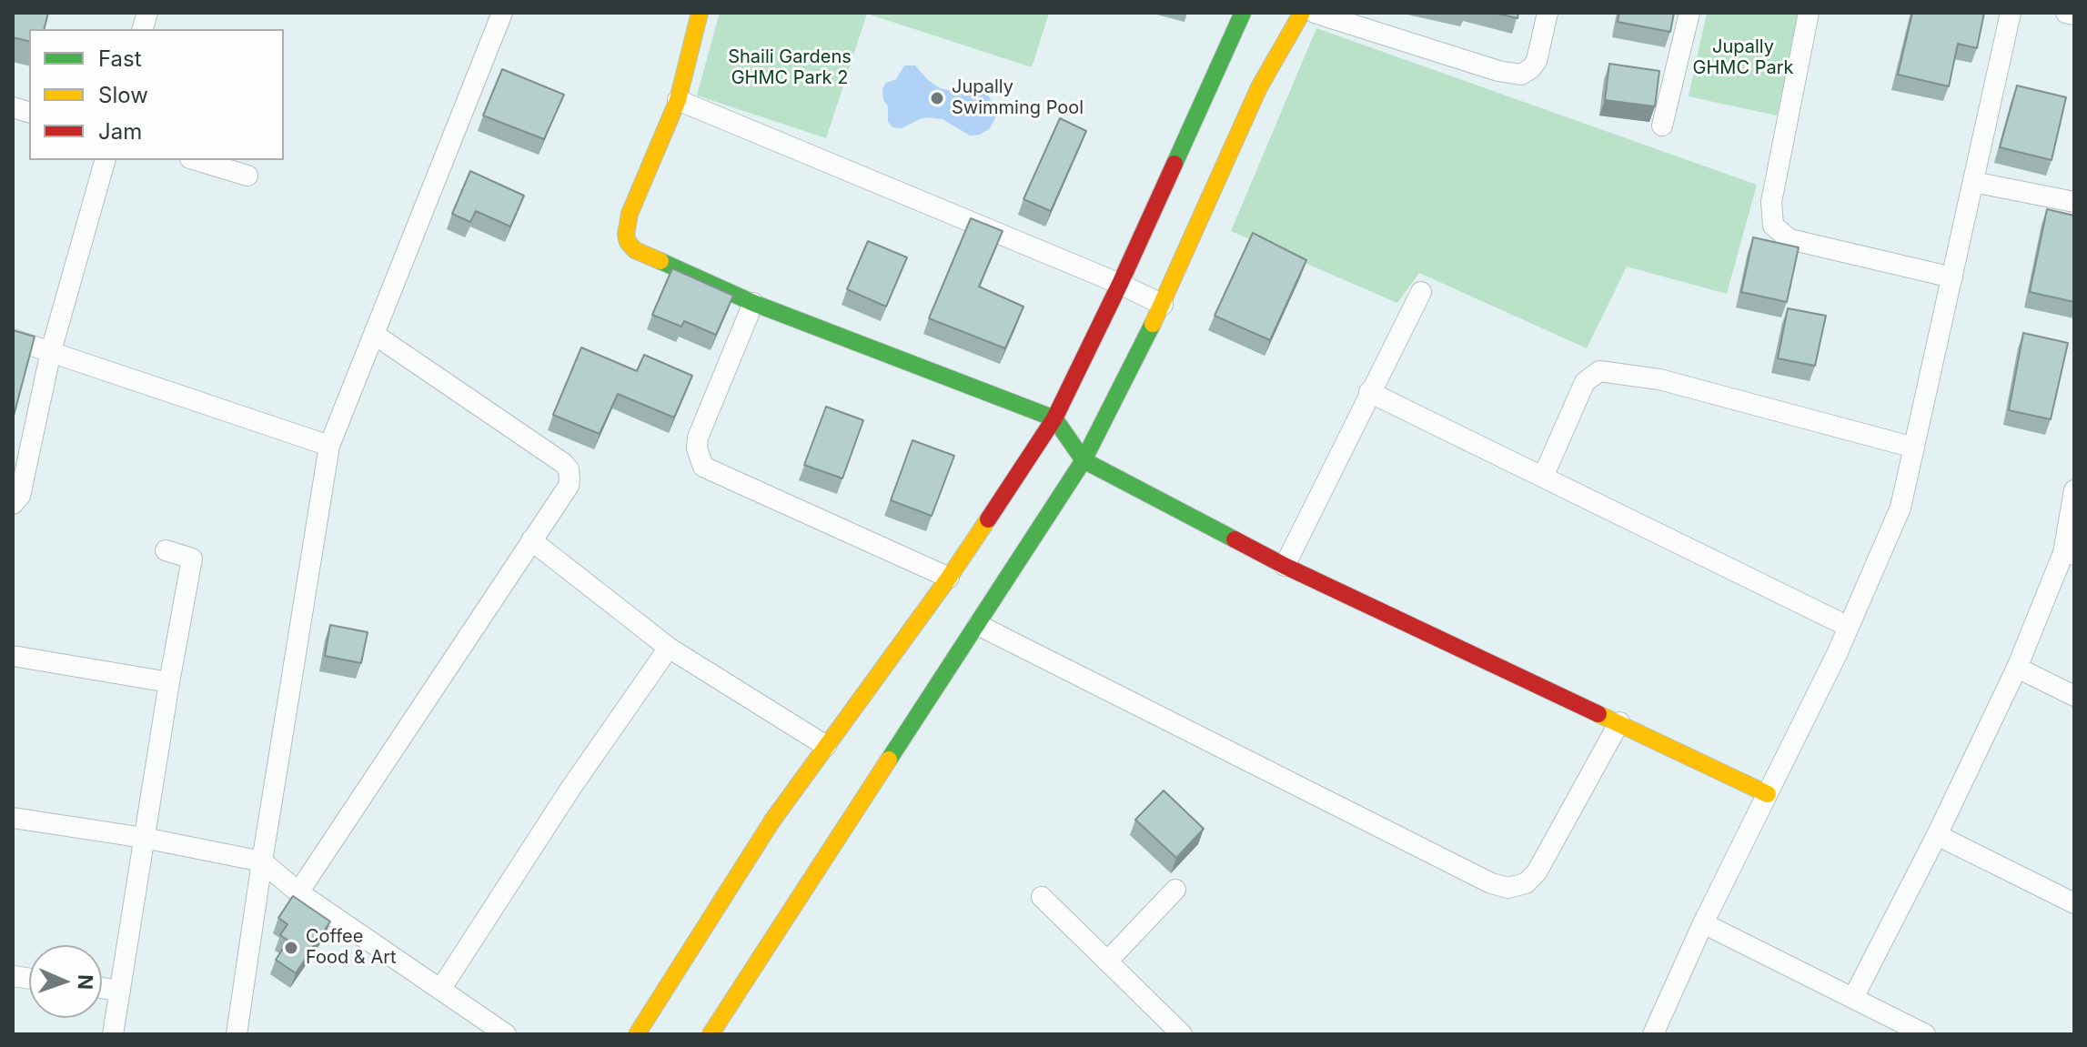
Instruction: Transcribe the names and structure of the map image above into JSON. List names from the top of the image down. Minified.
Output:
{"parks":["Jupally GHMC Park","Shaili Gardens GHMC Park 2"],"places":["Jupally Swimming Pool","Coffee Food & Art"],"legend":["Fast","Slow","Jam"],"north":"right"}
